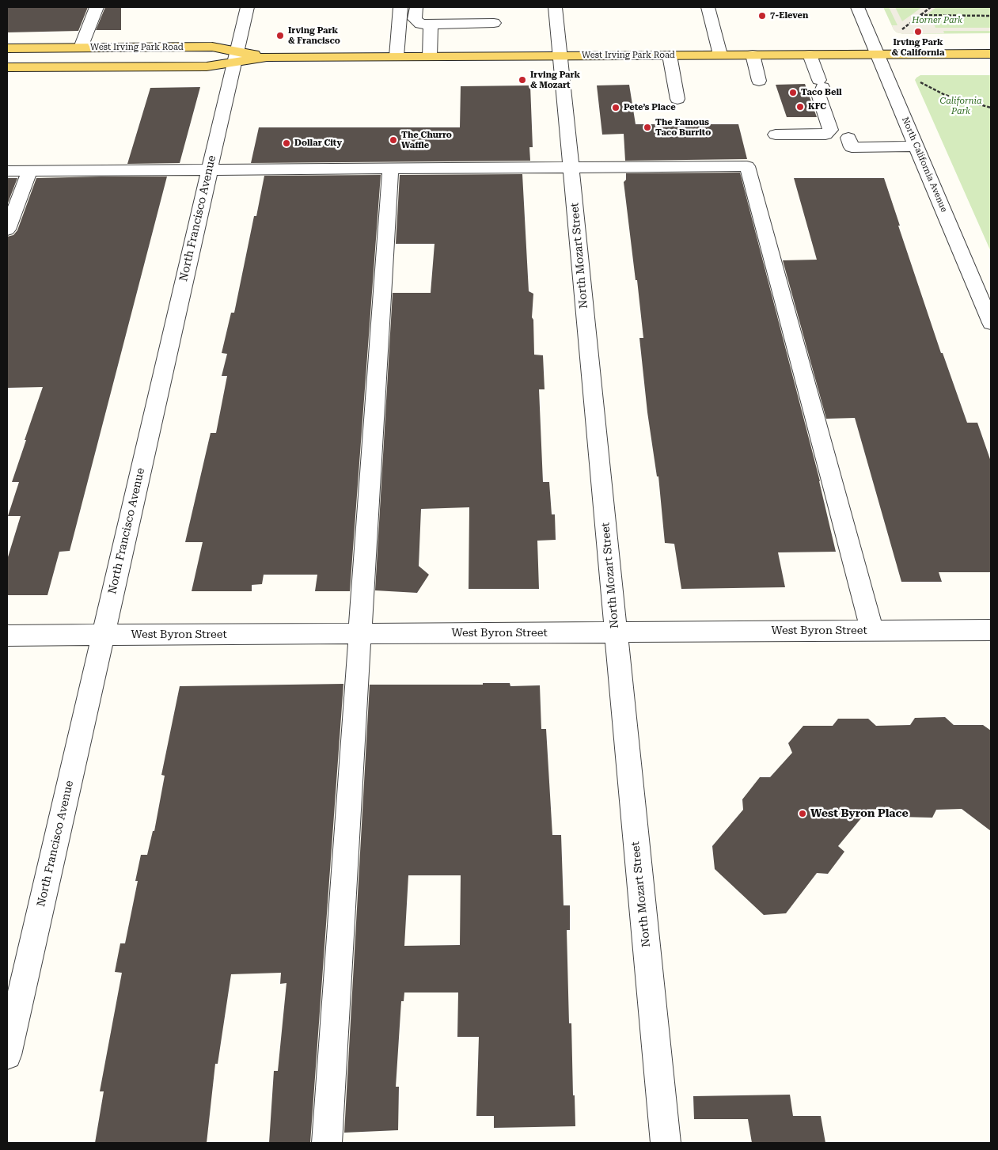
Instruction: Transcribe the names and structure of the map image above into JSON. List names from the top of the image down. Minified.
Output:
{"streets":{"main road":["West Irving Park Road"],"street":["North California Avenue","North Francisco Avenue","North Mozart Street","West Byron Street"]},"crossings":[["West Irving Park Road","North California Avenue"],["West Irving Park Road","North Francisco Avenue"],["West Irving Park Road","North Mozart Street"],["North Francisco Avenue","West Byron Street"],["North Mozart Street","West Byron Street"]],"parks":["Horner Park","California Park"],"places":["7-Eleven","Irving Park & California","Irving Park & Francisco","Irving Park & Mozart","Taco Bell","KFC","Pete’s Place","The Famous Taco Burrito","The Churro Waffle","Dollar City","West Byron Place"]}
